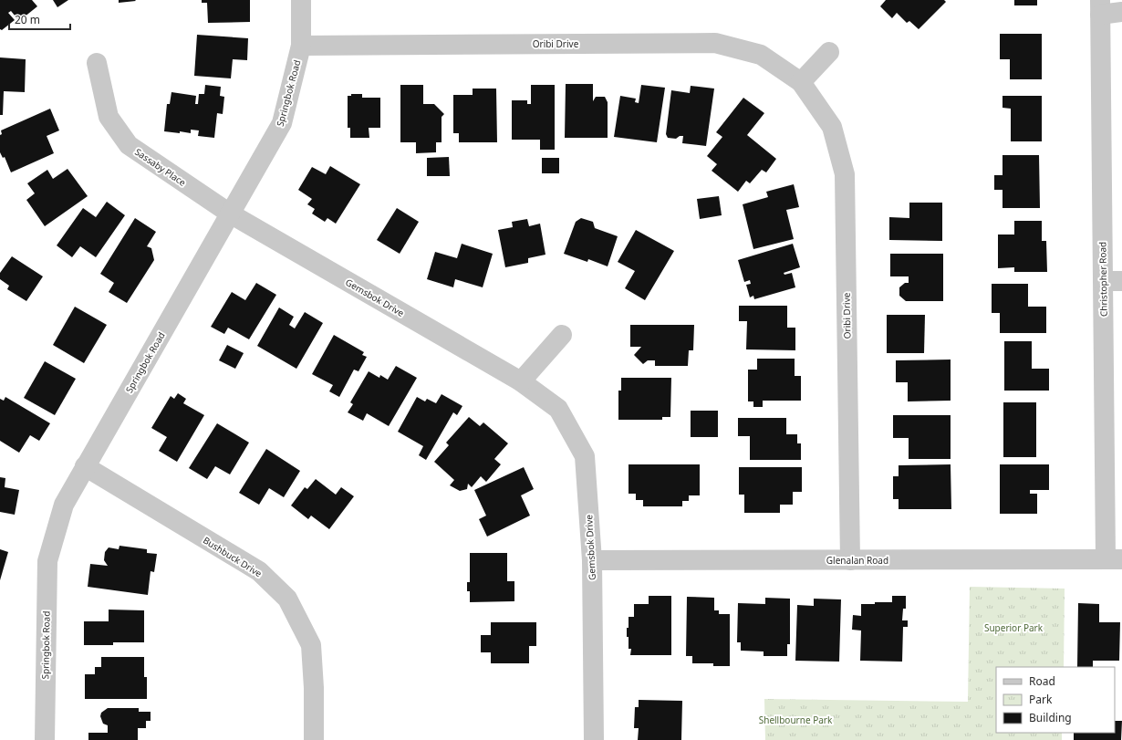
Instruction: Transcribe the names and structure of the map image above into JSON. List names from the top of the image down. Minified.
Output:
{"streets":{"street":["Oribi Drive","Springbok Road","Sassaby Place","Christopher Road","Gemsbok Drive","Bushbuck Drive","Glenalan Road"]},"crossings":[["Oribi Drive","Springbok Road"],["Oribi Drive","Glenalan Road"],["Springbok Road","Sassaby Place"],["Springbok Road","Gemsbok Drive"],["Springbok Road","Bushbuck Drive"],["Sassaby Place","Gemsbok Drive"],["Christopher Road","Glenalan Road"],["Gemsbok Drive","Glenalan Road"]],"parks":["Superior Park","Shellbourne Park"],"legend":["Road","Park","Building"],"scale_bar":"20 m"}
